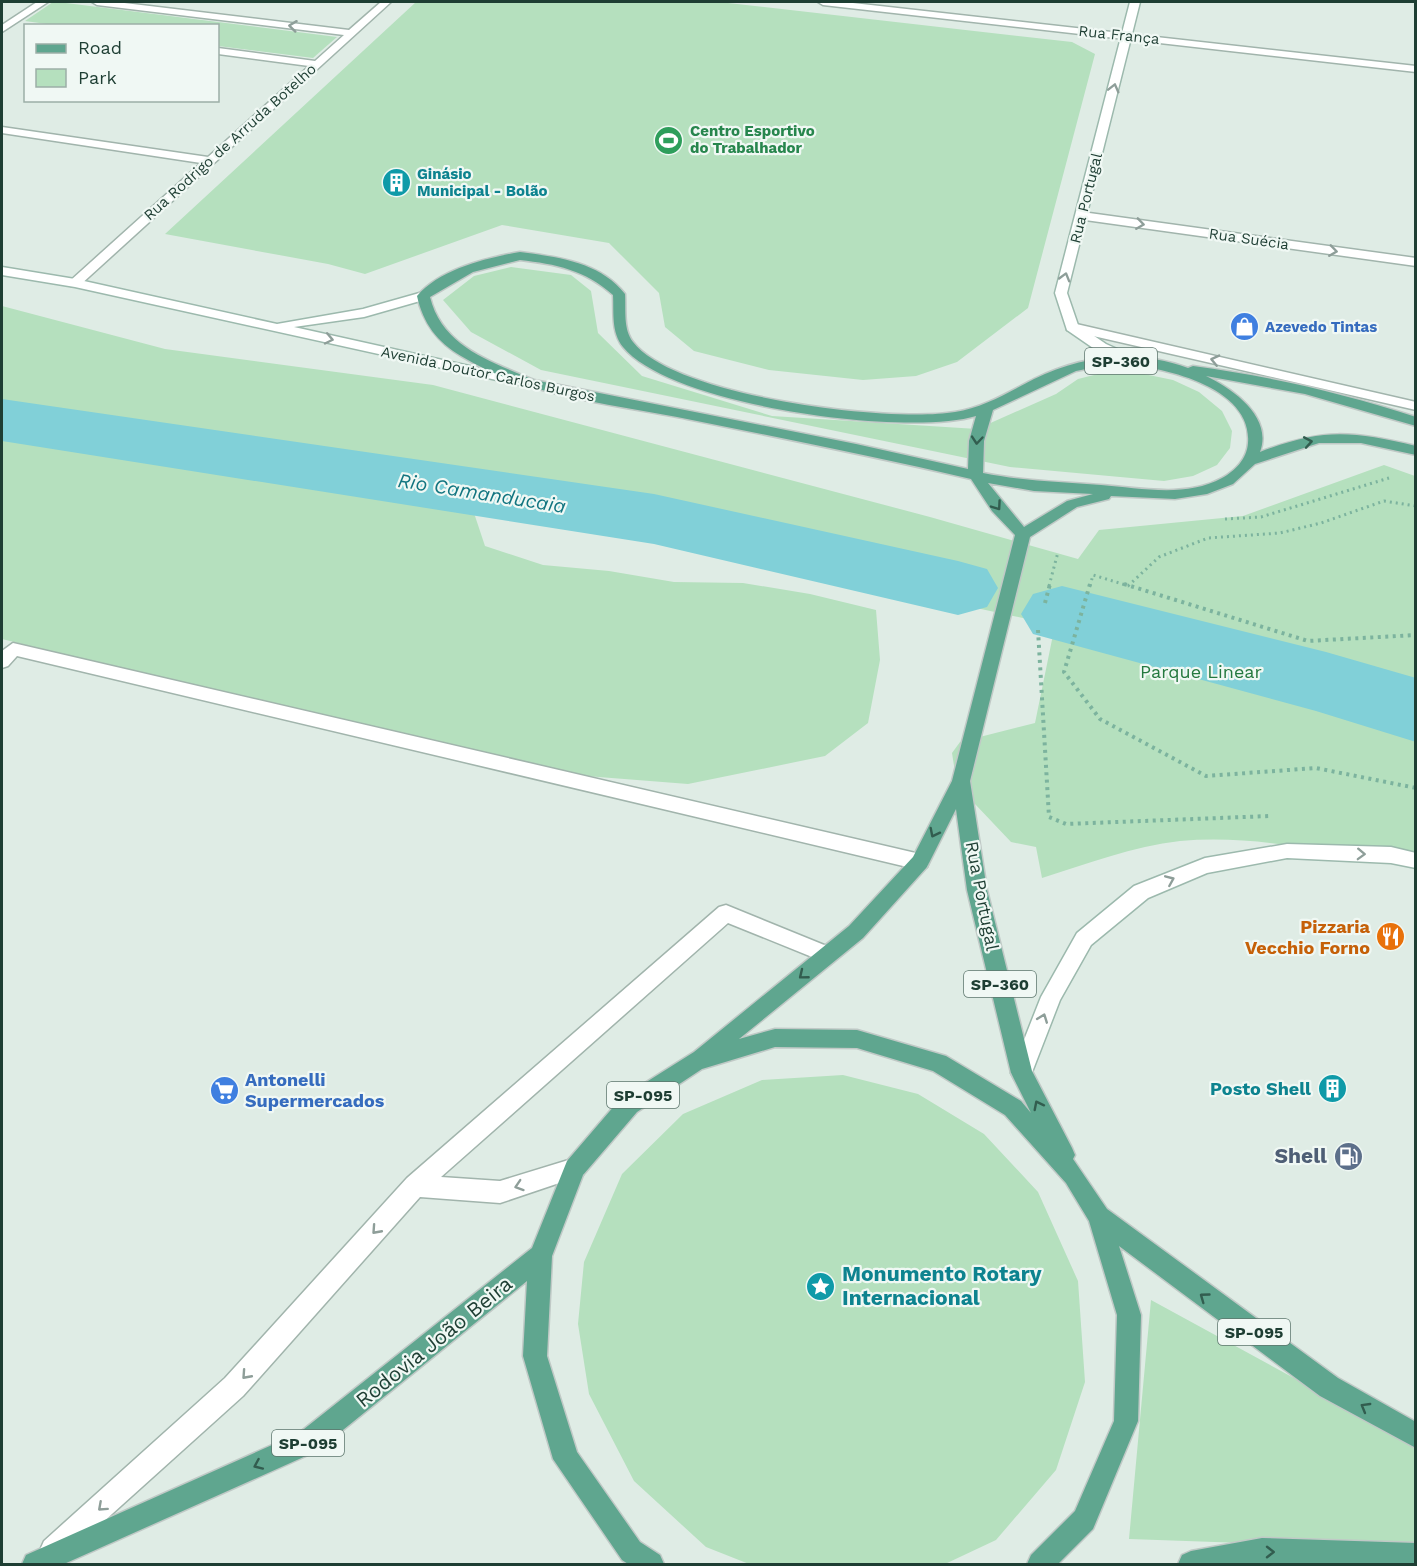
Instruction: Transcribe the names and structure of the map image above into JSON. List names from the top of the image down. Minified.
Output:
{"streets":{"main road":["Rua Portugal","SP-360","Avenida Doutor Carlos Burgos","SP-095","Rodovia João Beira"],"street":["Rua França","Rua Rodrigo de Arruda Botelho","Rua Suécia"]},"crossings":[["Rua França","Rua Portugal"],["Rua Rodrigo de Arruda Botelho","Avenida Doutor Carlos Burgos"],["Rua Portugal","Rua Suécia"],["Rua Portugal","SP-095"],["SP-095","Rodovia João Beira"]],"one_way":["Rodovia João Beira"],"water":["Rio Camanducaia"],"parks":["Parque Linear"],"places":{"sports":["Centro Esportivo do Trabalhador"],"building":["Ginásio Municipal - Bolão","Posto Shell"],"shop":["Azevedo Tintas"],"restaurant":["Pizzaria Vecchio Forno"],"supermarket":["Antonelli Supermercados"],"fuel station":["Shell"],"place":["Monumento Rotary Internacional"]},"legend":["Road","Park"]}
